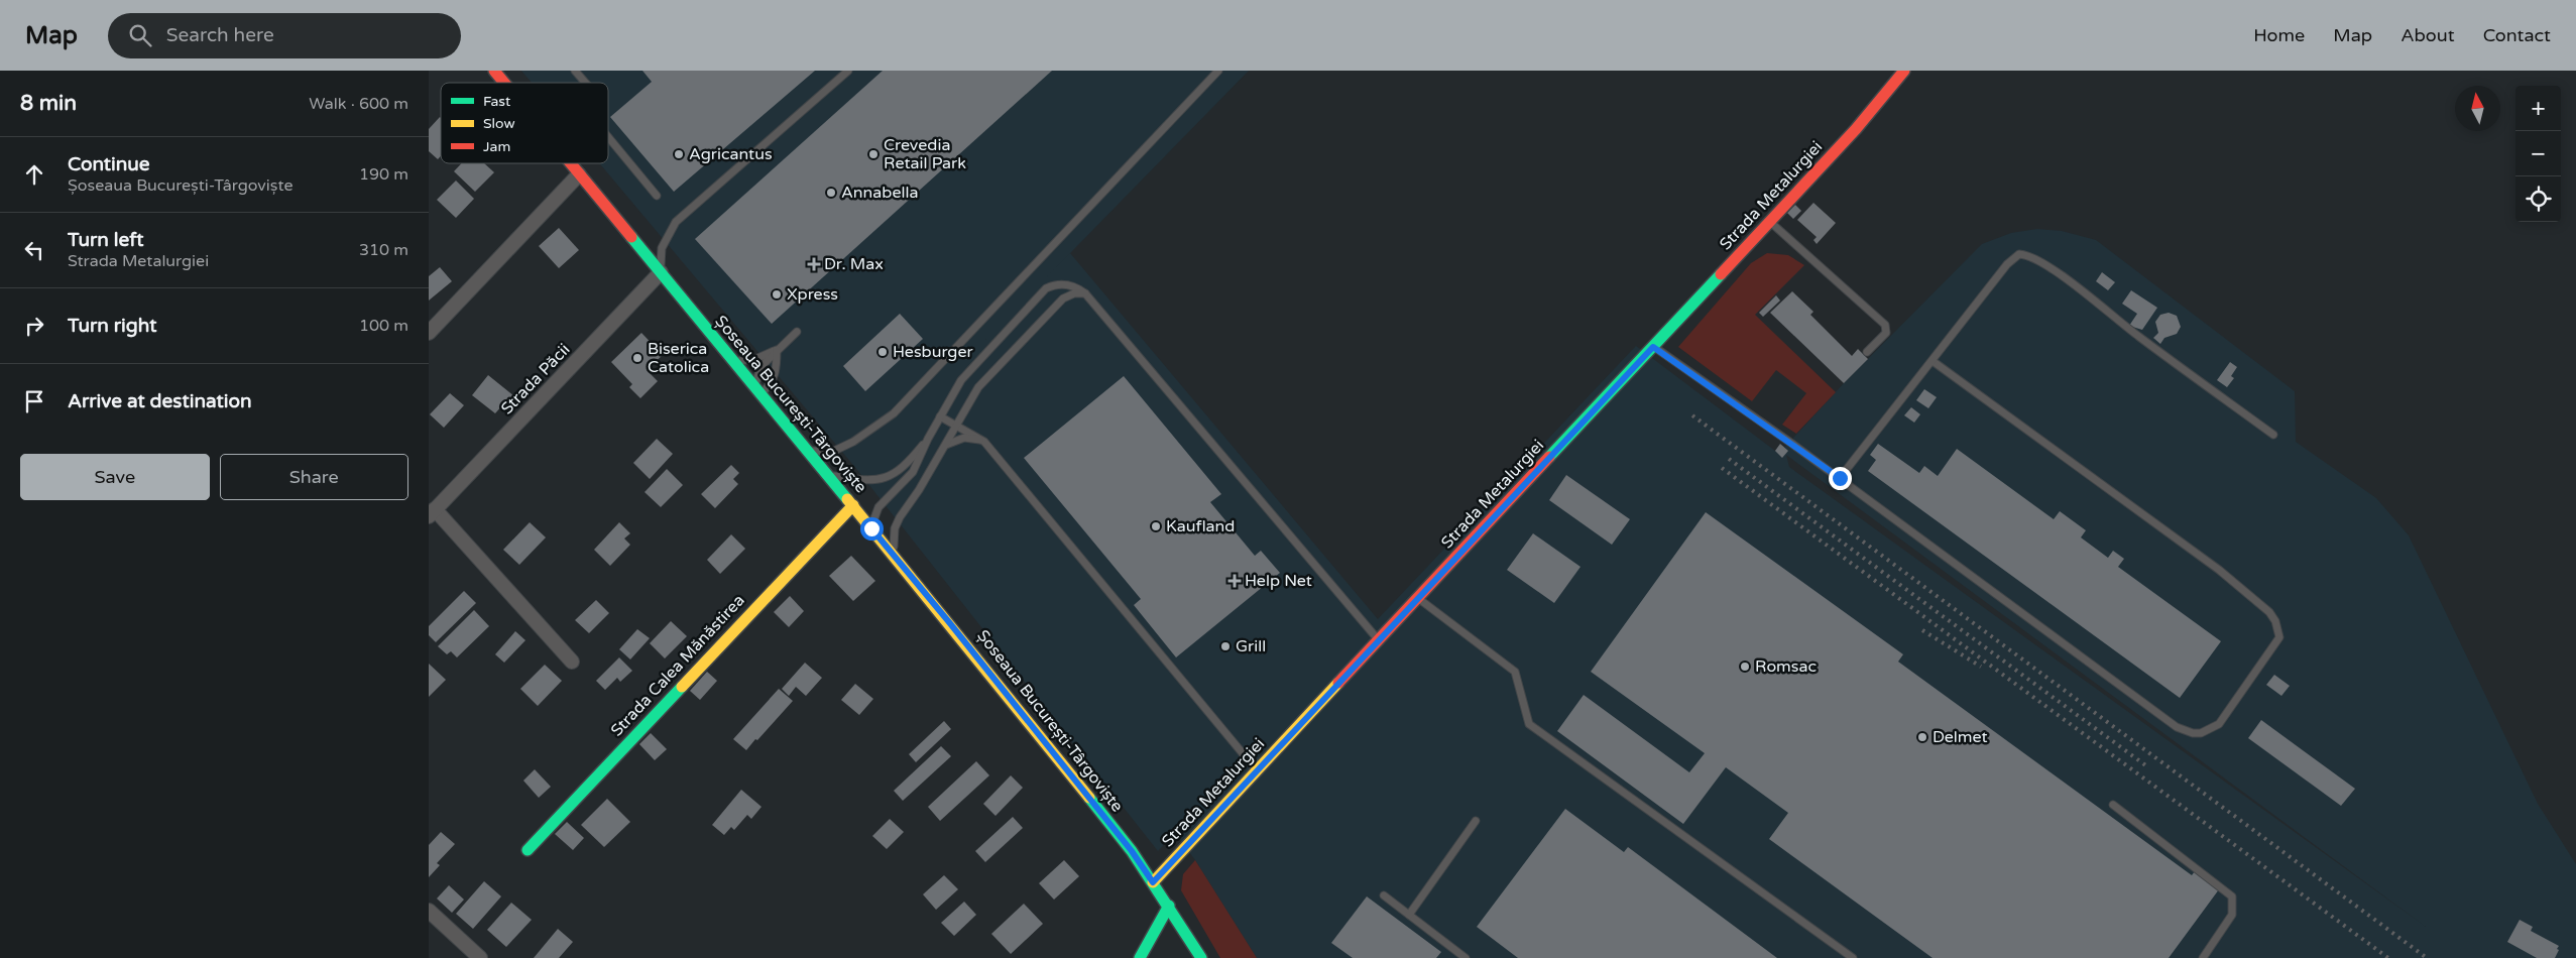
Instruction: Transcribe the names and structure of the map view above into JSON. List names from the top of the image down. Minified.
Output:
{"streets":{"street":["Strada Metalurgiei","Strada Păcii","Șoseaua București-Târgoviște","Strada Calea Mănăstirea"]},"crossings":[["Strada Metalurgiei","Șoseaua București-Târgoviște"],["Strada Păcii","Șoseaua București-Târgoviște"],["Șoseaua București-Târgoviște","Strada Calea Mănăstirea"]],"places":{"other":["Agricantus","Crevedia Retail Park","Annabella","Xpress","Hesburger","Biserica Catolica","Kaufland","Grill","Romsac","Delmet"],"health":["Dr. Max","Help Net"]},"legend":["Fast","Slow","Jam"],"north":"top","page":{"header":"Map","search":"Search here","nav":["Home","Map","About","Contact"],"heading":["8 min","Walk · 600 m"],"map_buttons":["+","−"],"list":[["Continue","Șoseaua București-Târgoviște","190 m"],["Turn left","Strada Metalurgiei","310 m"],["Turn right","100 m"],"Arrive at destination"],"buttons":["Save","Share"]}}
